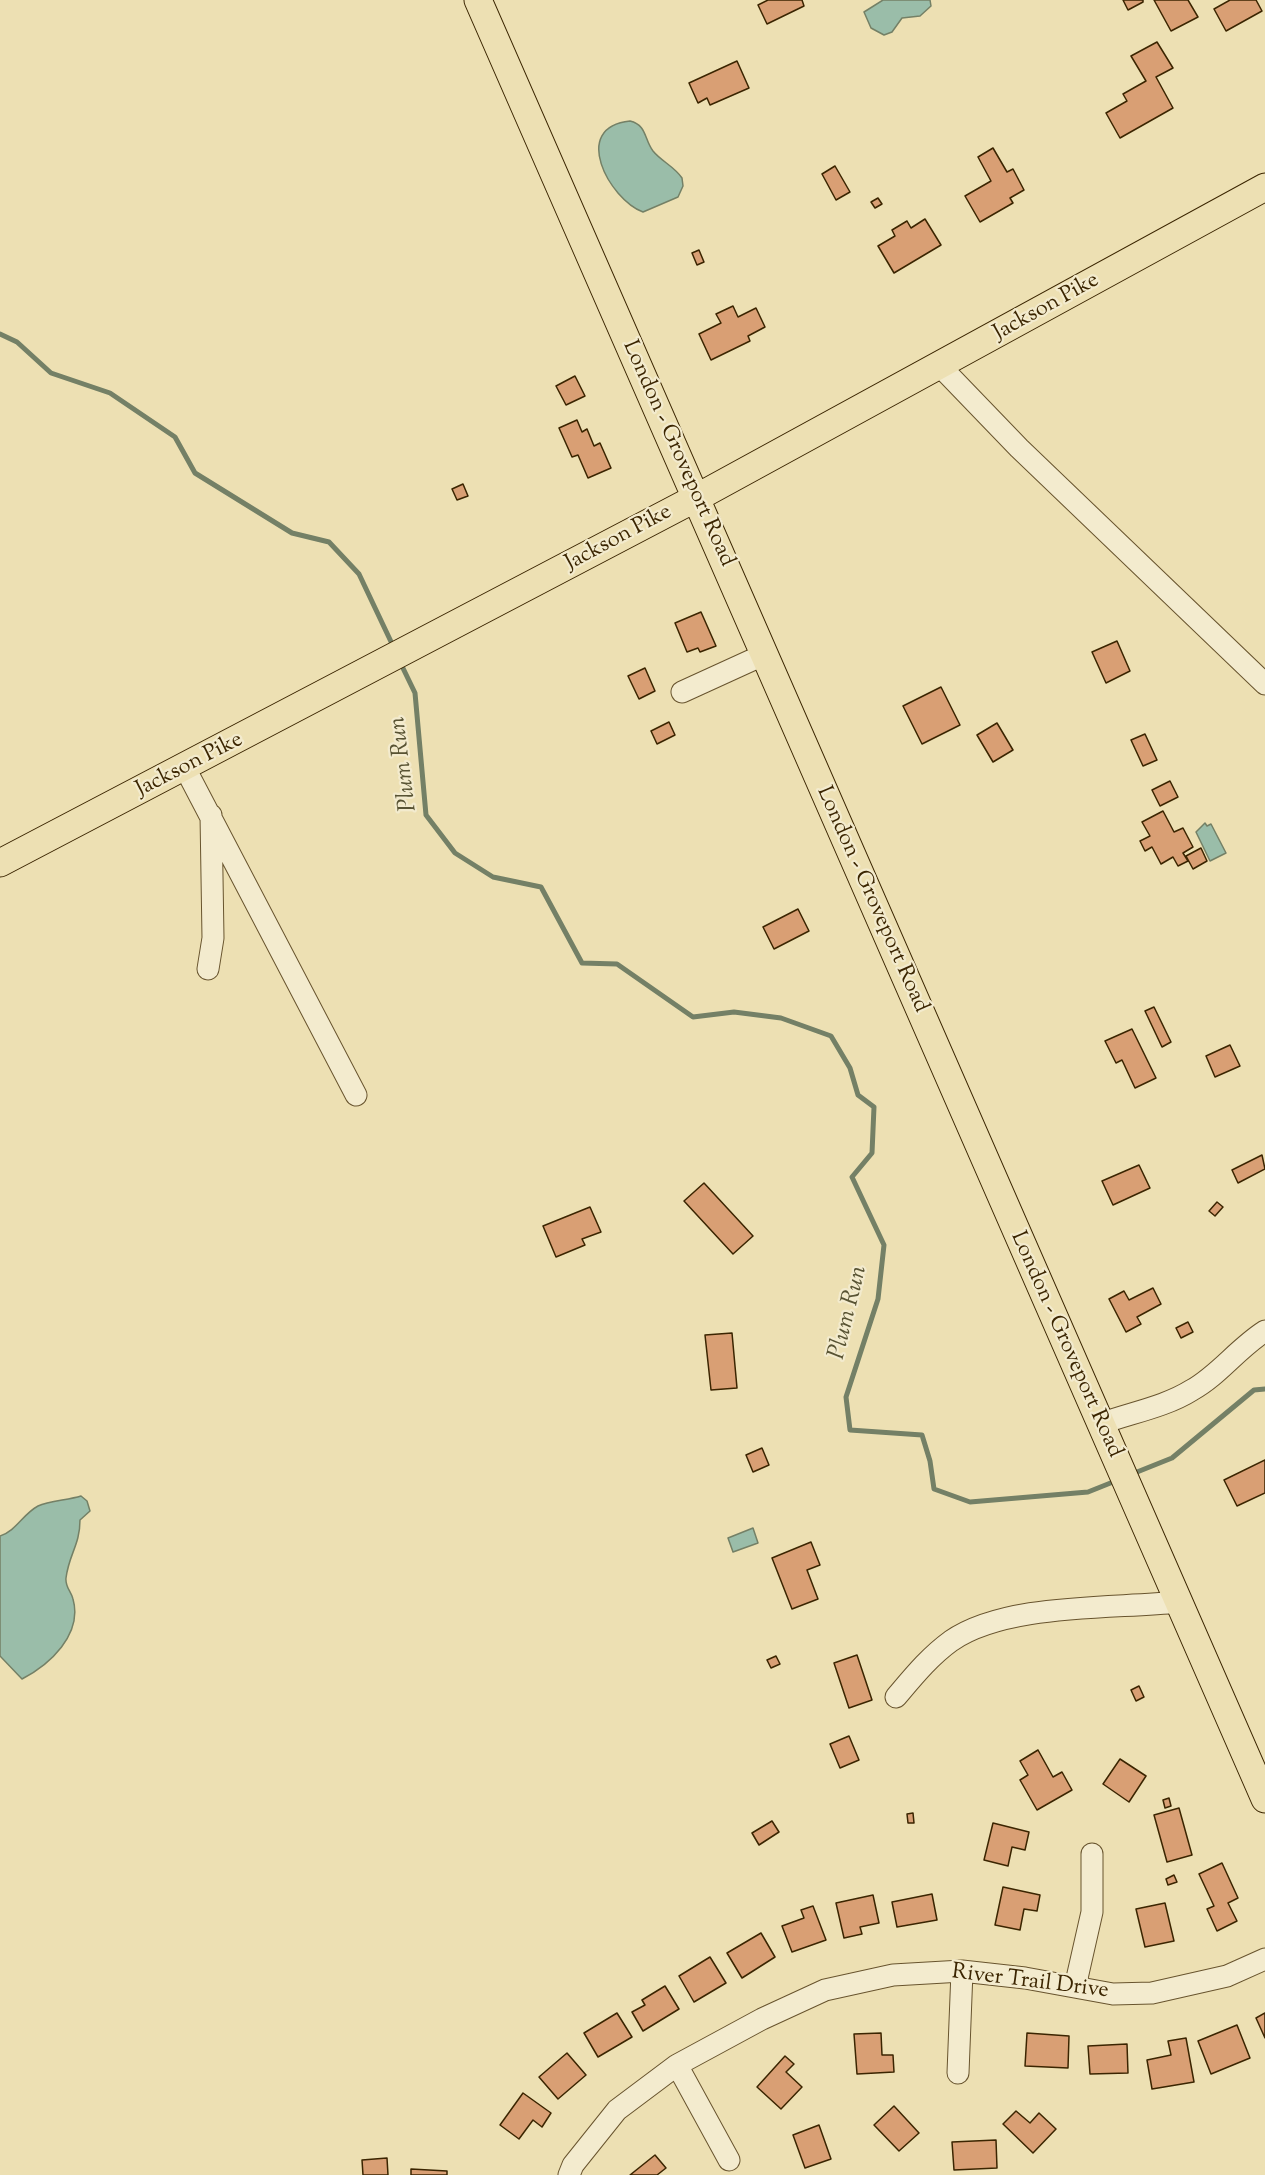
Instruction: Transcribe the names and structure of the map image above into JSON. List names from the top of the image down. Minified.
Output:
{"streets":{"main road":["Jackson Pike","London - Groveport Road"],"street":["River Trail Drive"]},"crossings":[["Jackson Pike","London - Groveport Road"]],"water":["Plum Run"]}
